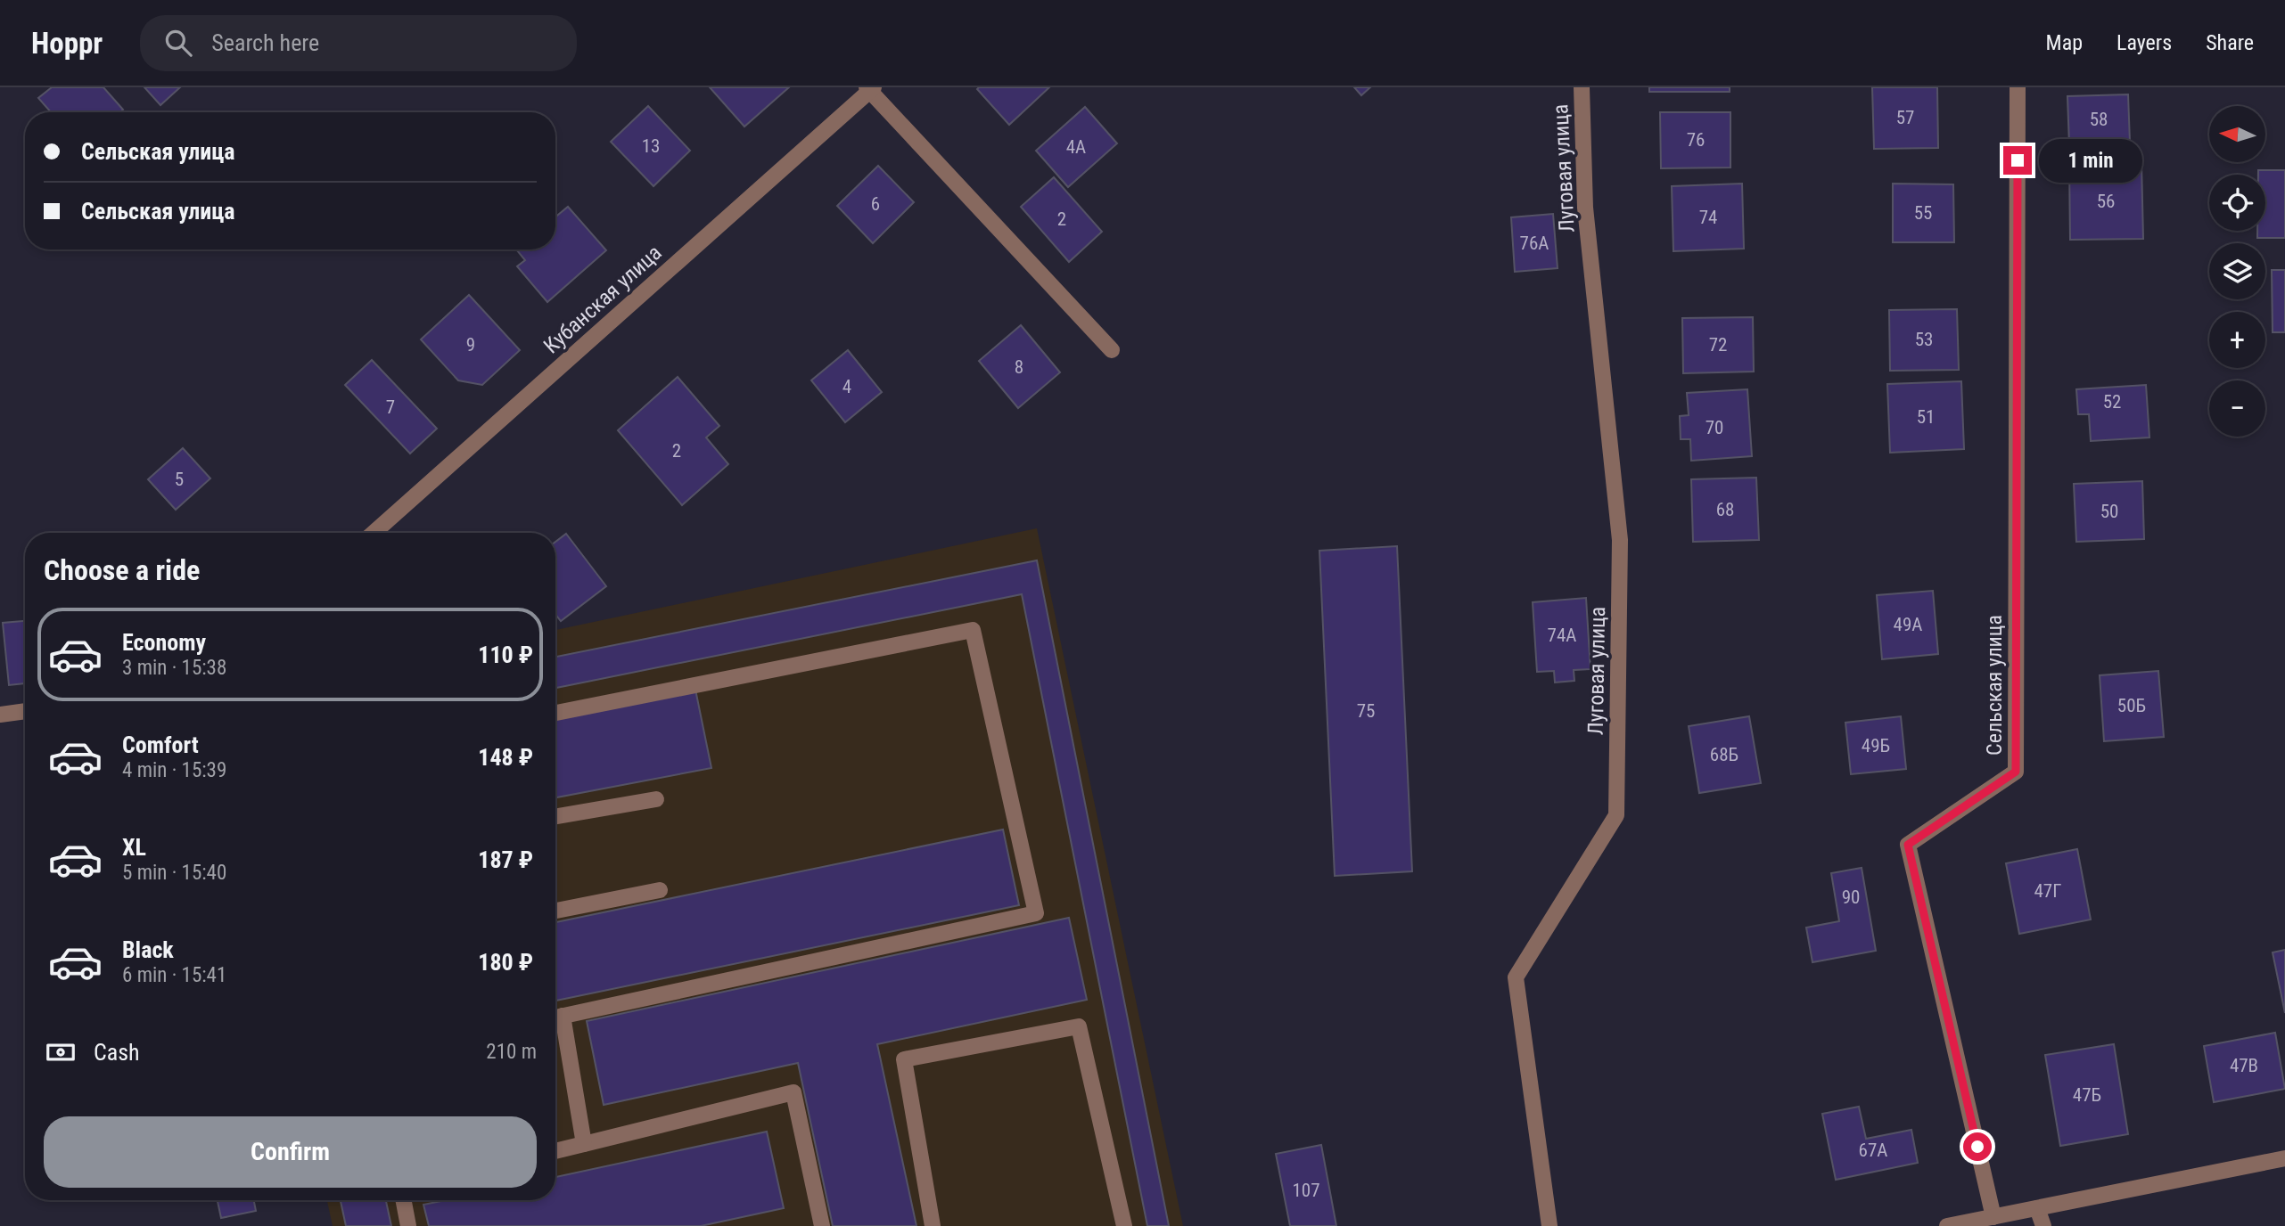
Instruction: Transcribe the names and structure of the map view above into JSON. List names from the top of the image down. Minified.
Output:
{"streets":{"street":["Луговая улица","Кубанская улица","Сельская улица"]},"house_numbers":["57","58","76","13","4А","56","6","55","74","2","76А","53","9","72","8","4","52","7","51","70","2","5","68","50","49А","74А","50Б","75","49Б","68Б","47Г","90","47В","47Б","67А","107"],"north":"left","page":{"header":"Hoppr","search":"Search here","nav":["Map","Layers","Share"],"map_buttons":["+","−"],"banner":["Сельская улица","Сельская улица"],"bubble":"1 min","heading":"Choose a ride","list":[{"name":"Economy","note":"3 min · 15:38","value":"110 ₽"},{"name":"Comfort","note":"4 min · 15:39","value":"148 ₽"},{"name":"XL","note":"5 min · 15:40","value":"187 ₽"},{"name":"Black","note":"6 min · 15:41","value":"180 ₽"}],"pay":["Cash","210 m"],"buttons":"Confirm"}}
